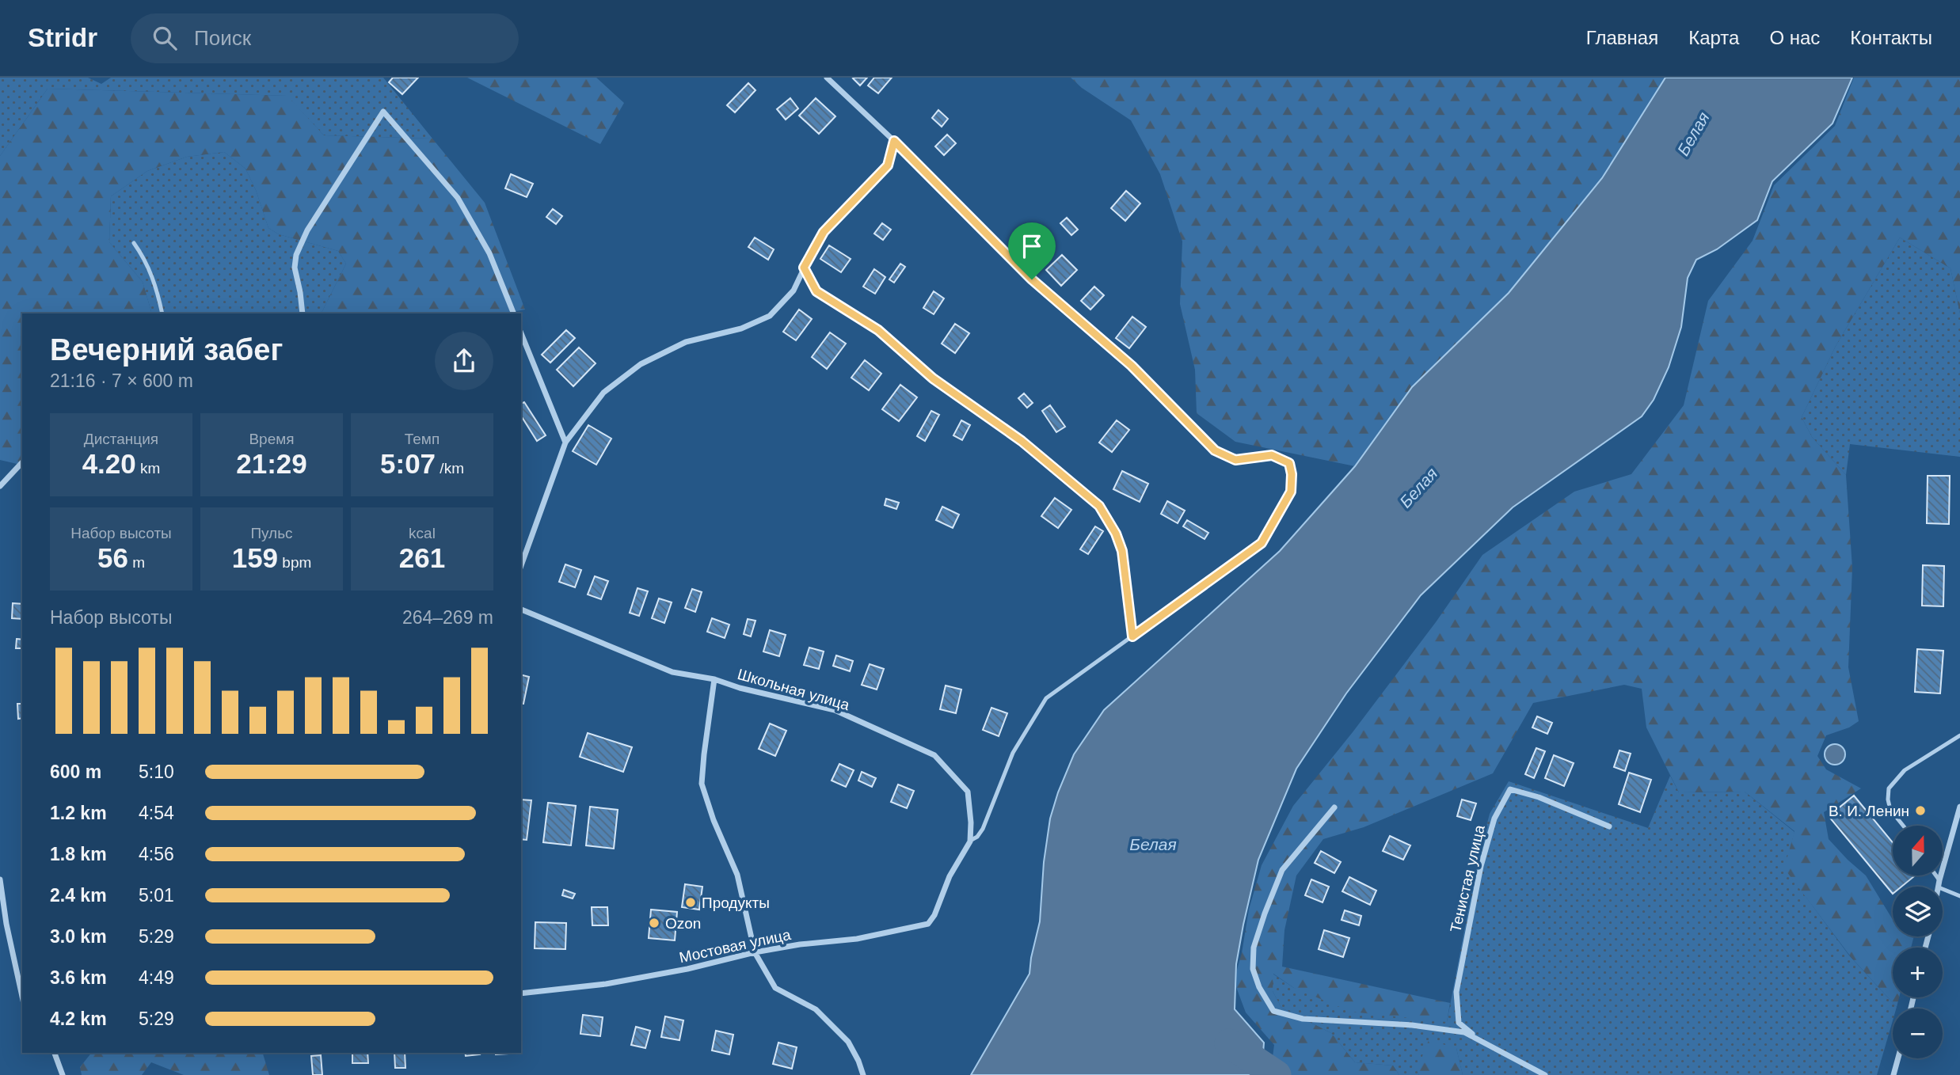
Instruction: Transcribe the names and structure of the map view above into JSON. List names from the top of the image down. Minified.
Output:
{"streets":{"street":["Школьная улица","Тенистая улица","Мостовая улица"]},"crossings":[["Школьная улица","Мостовая улица"]],"water":["Белая"],"places":["В. И. Ленин","Продукты","Ozon"],"north":"top","page":{"header":"Stridr","search":"Поиск","nav":["Главная","Карта","О нас","Контакты"],"heading":["Вечерний забег","21:16 · 7 × 600 m"],"stats":[["Дистанция","4.20 km"],["Время","21:29"],["Темп","5:07 /km"],["Набор высоты","56 m"],["Пульс","159 bpm"],["kcal","261"]],"chart":["Набор высоты","264–269 m"],"list":[{"name":"600 m","note":"5:10"},{"name":"1.2 km","note":"4:54"},{"name":"1.8 km","note":"4:56"},{"name":"2.4 km","note":"5:01"},{"name":"3.0 km","note":"5:29"},{"name":"3.6 km","note":"4:49"},{"name":"4.2 km","note":"5:29"}],"map_buttons":["+","−"]}}
